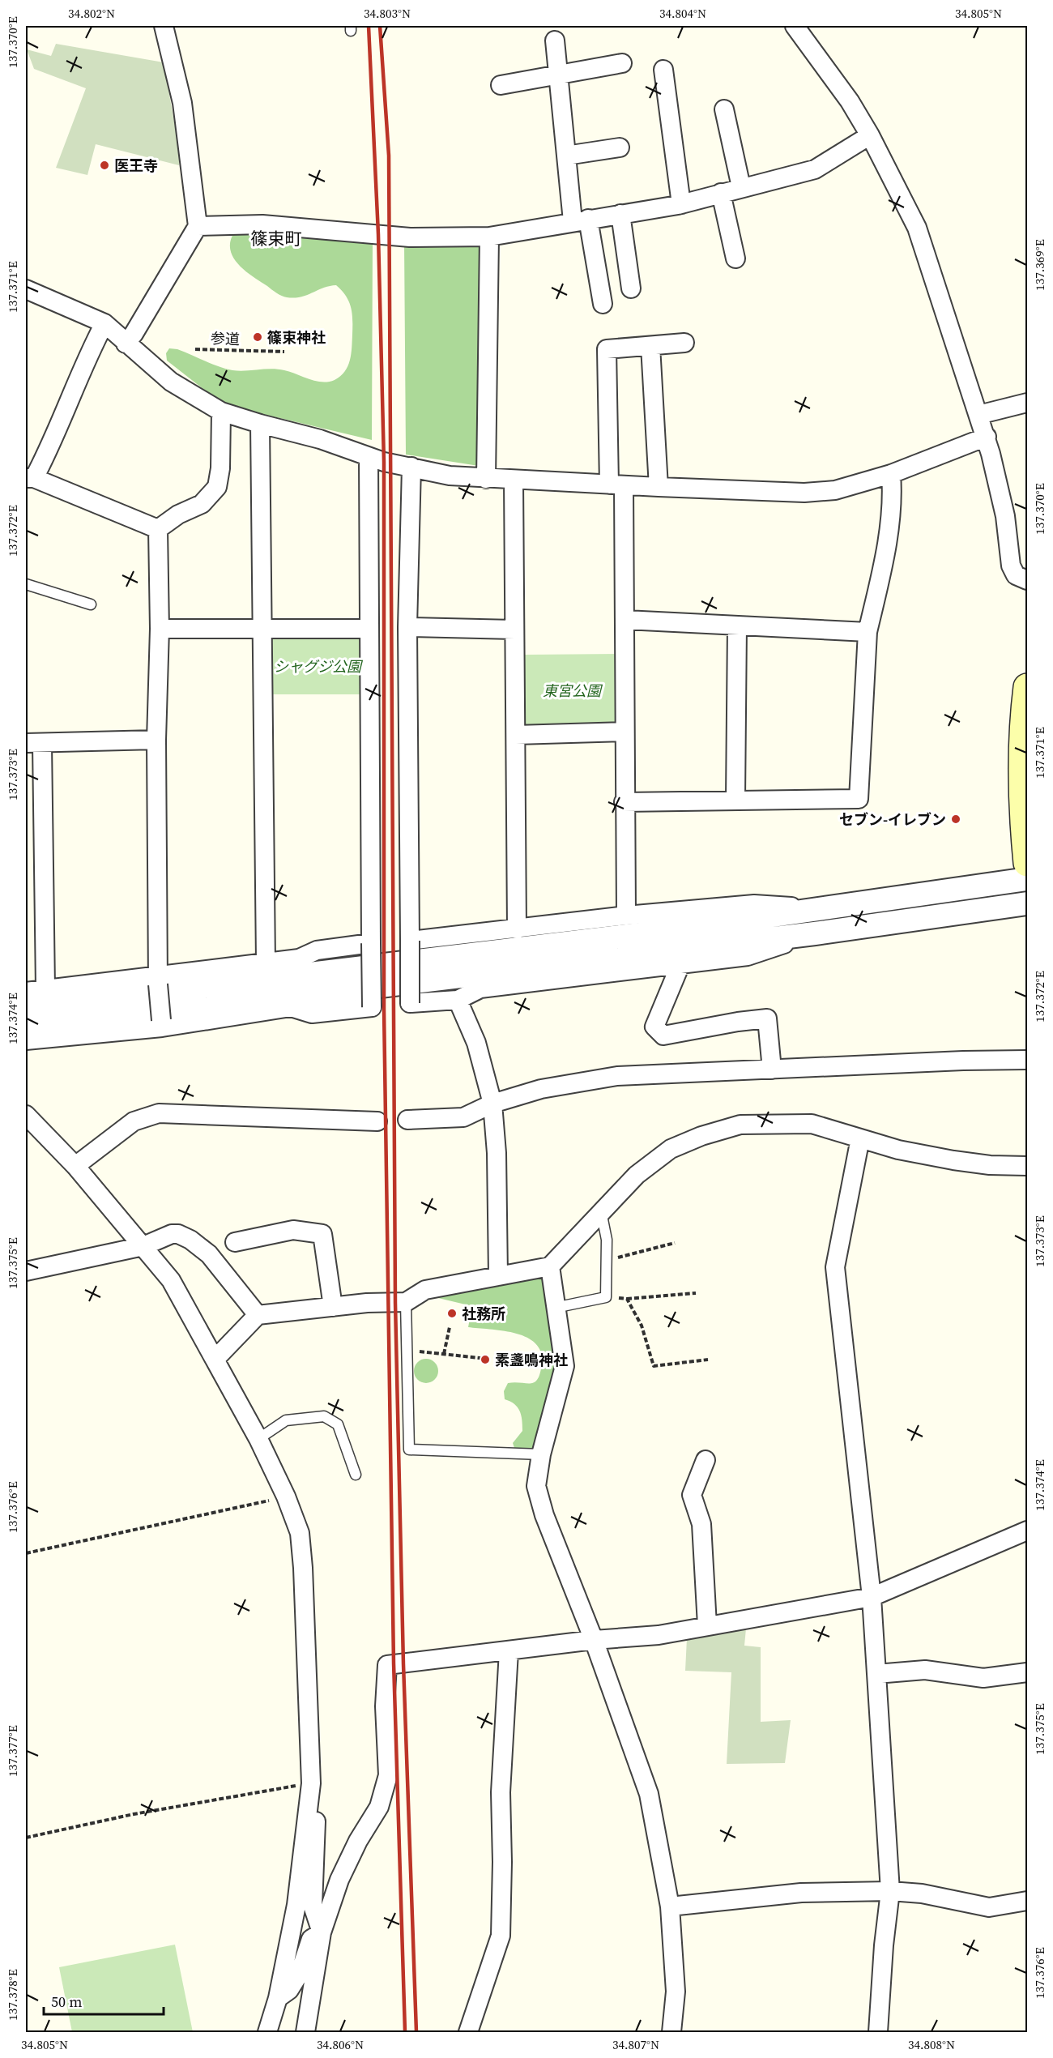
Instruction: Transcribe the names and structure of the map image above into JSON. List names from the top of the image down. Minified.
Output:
{"streets":{"path":["参道"]},"districts":["篠束町"],"parks":["シャグジ公園","東宮公園"],"places":["医王寺","篠束神社","セブン-イレブン","社務所","素盞鳴神社"],"scale_bar":"50 m","coordinates":["34.802°N","34.803°N","34.804°N","34.805°N","137.370°E","137.369°E","137.371°E","137.372°E","137.373°E","137.374°E","137.375°E","137.376°E","137.377°E","137.378°E","34.806°N","34.807°N","34.808°N"]}
